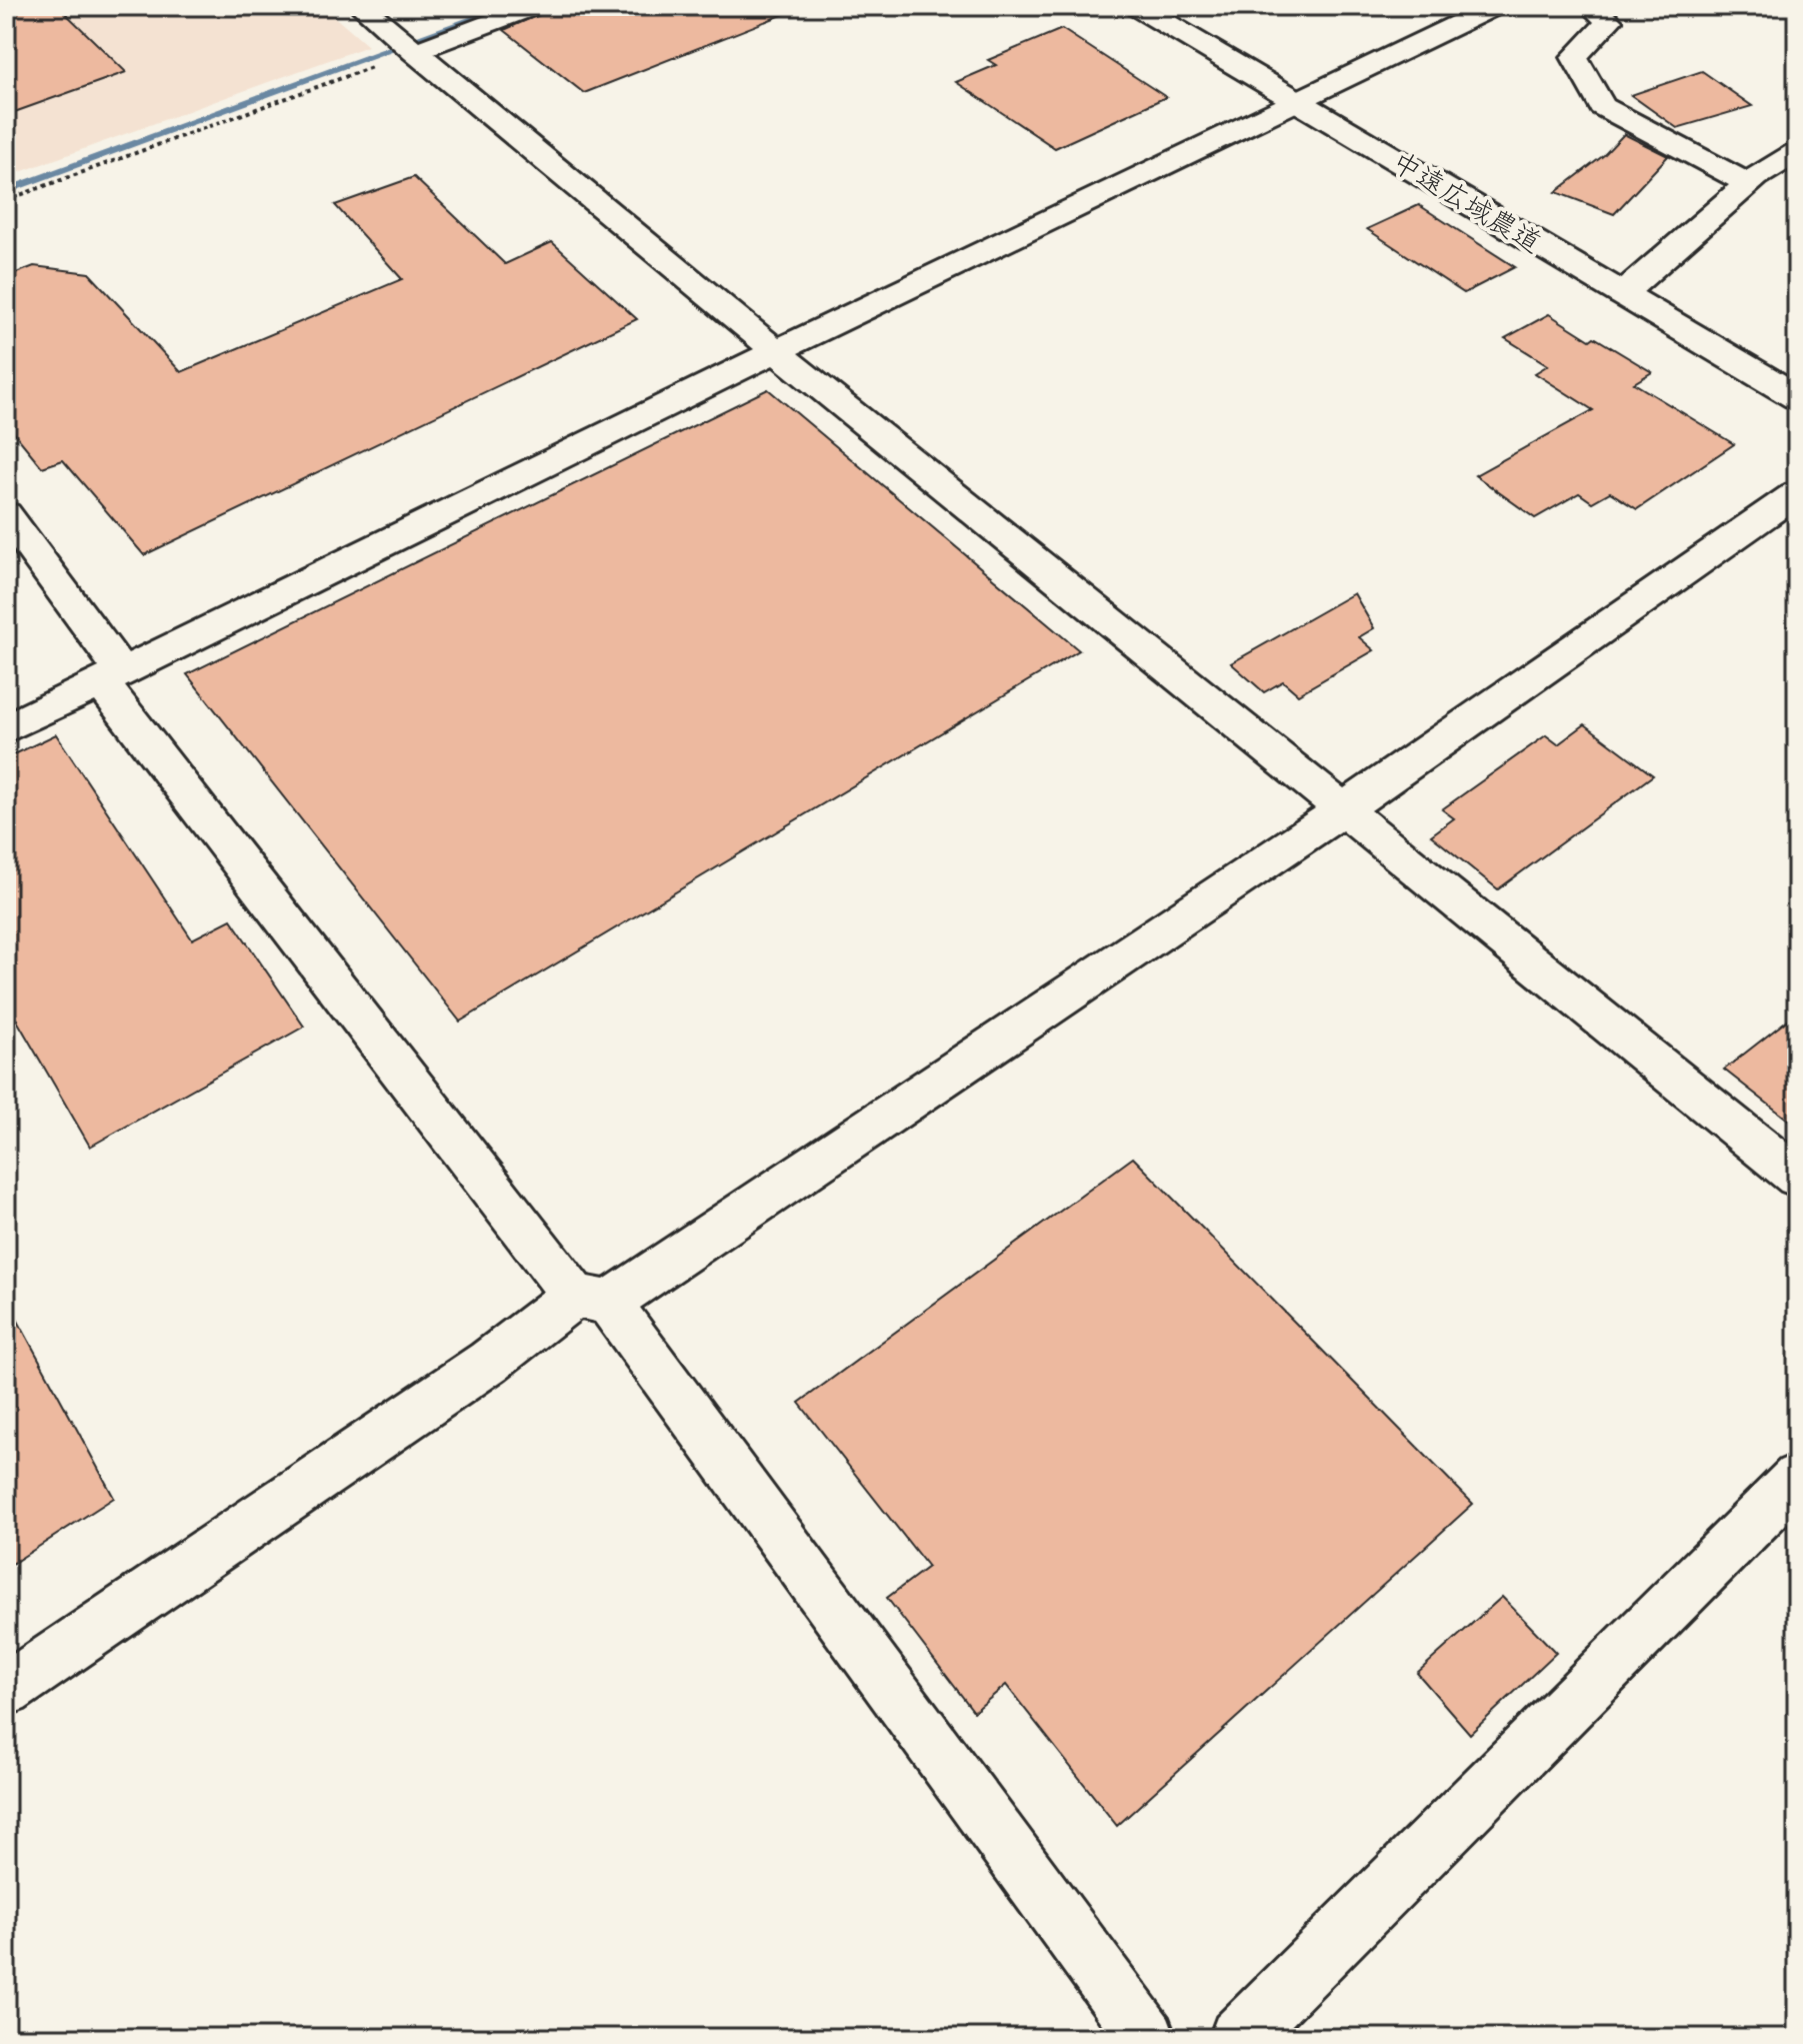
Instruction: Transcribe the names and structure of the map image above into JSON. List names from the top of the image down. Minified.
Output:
{"streets":{"street":["中遠広域農道"]}}
